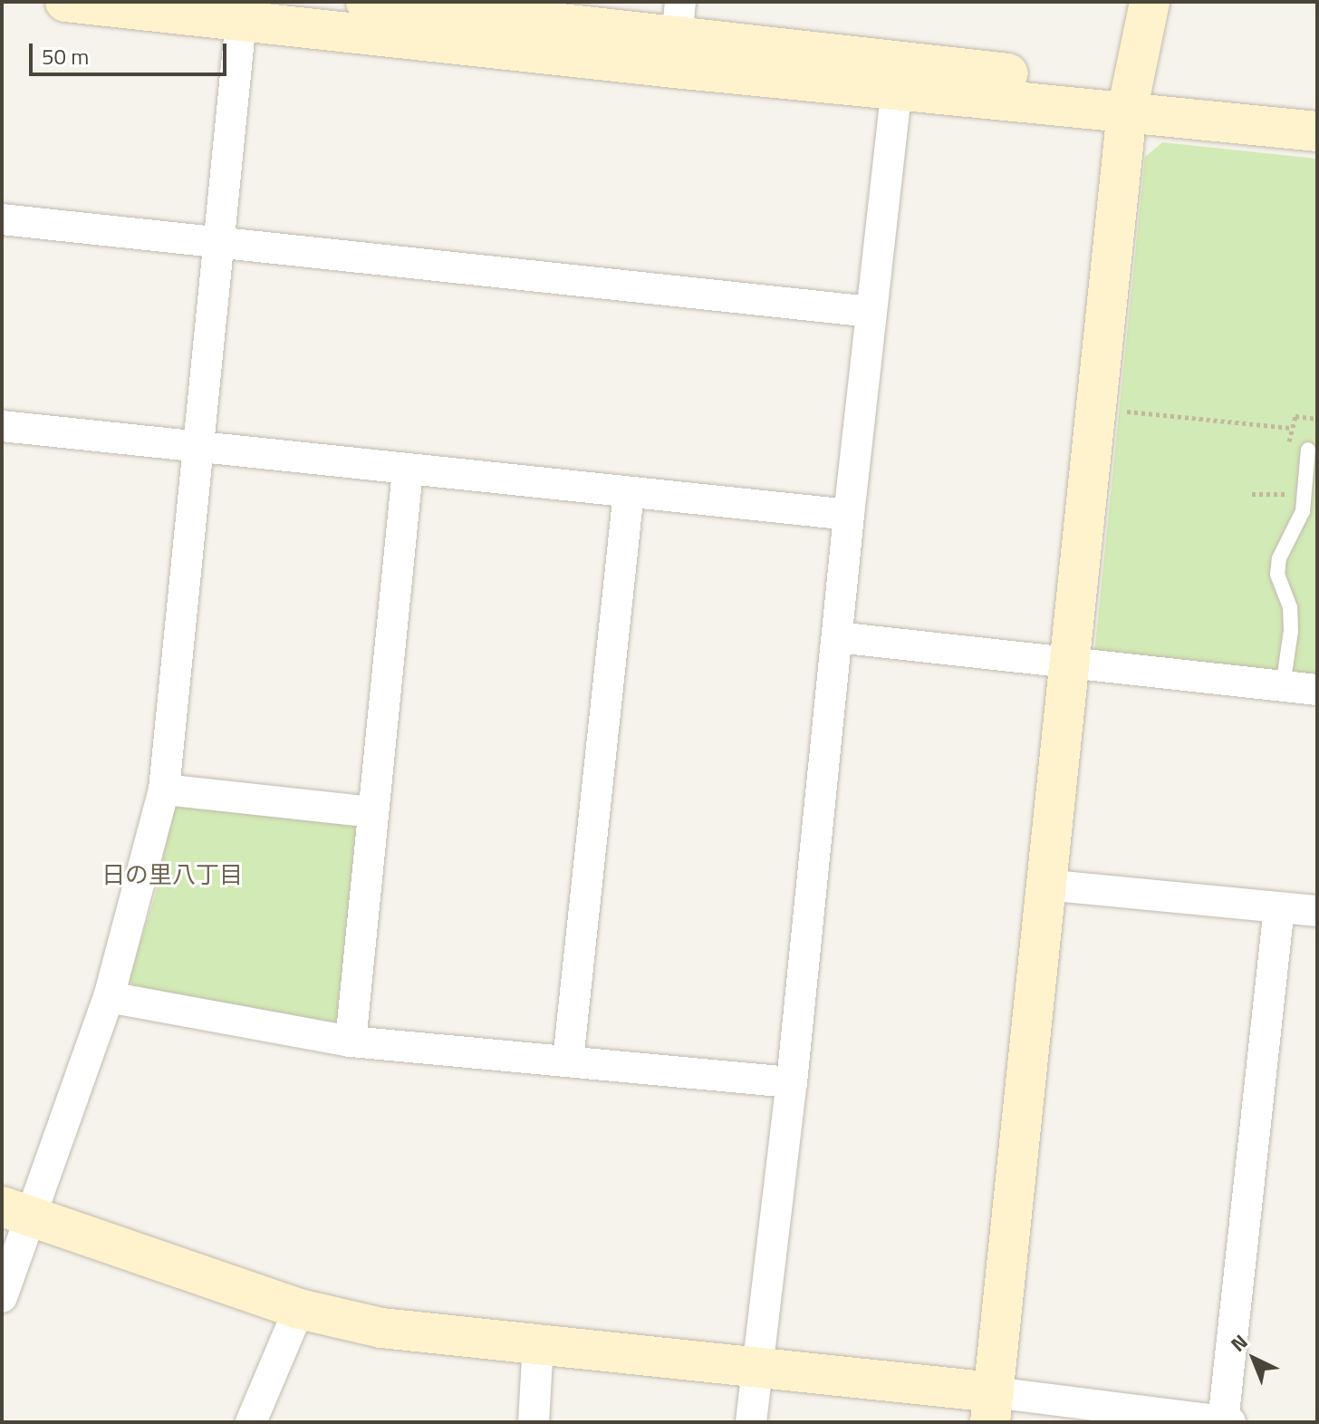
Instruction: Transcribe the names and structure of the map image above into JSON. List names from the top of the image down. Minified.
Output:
{"districts":["日の里八丁目"],"scale_bar":"50 m","north":"top left"}
